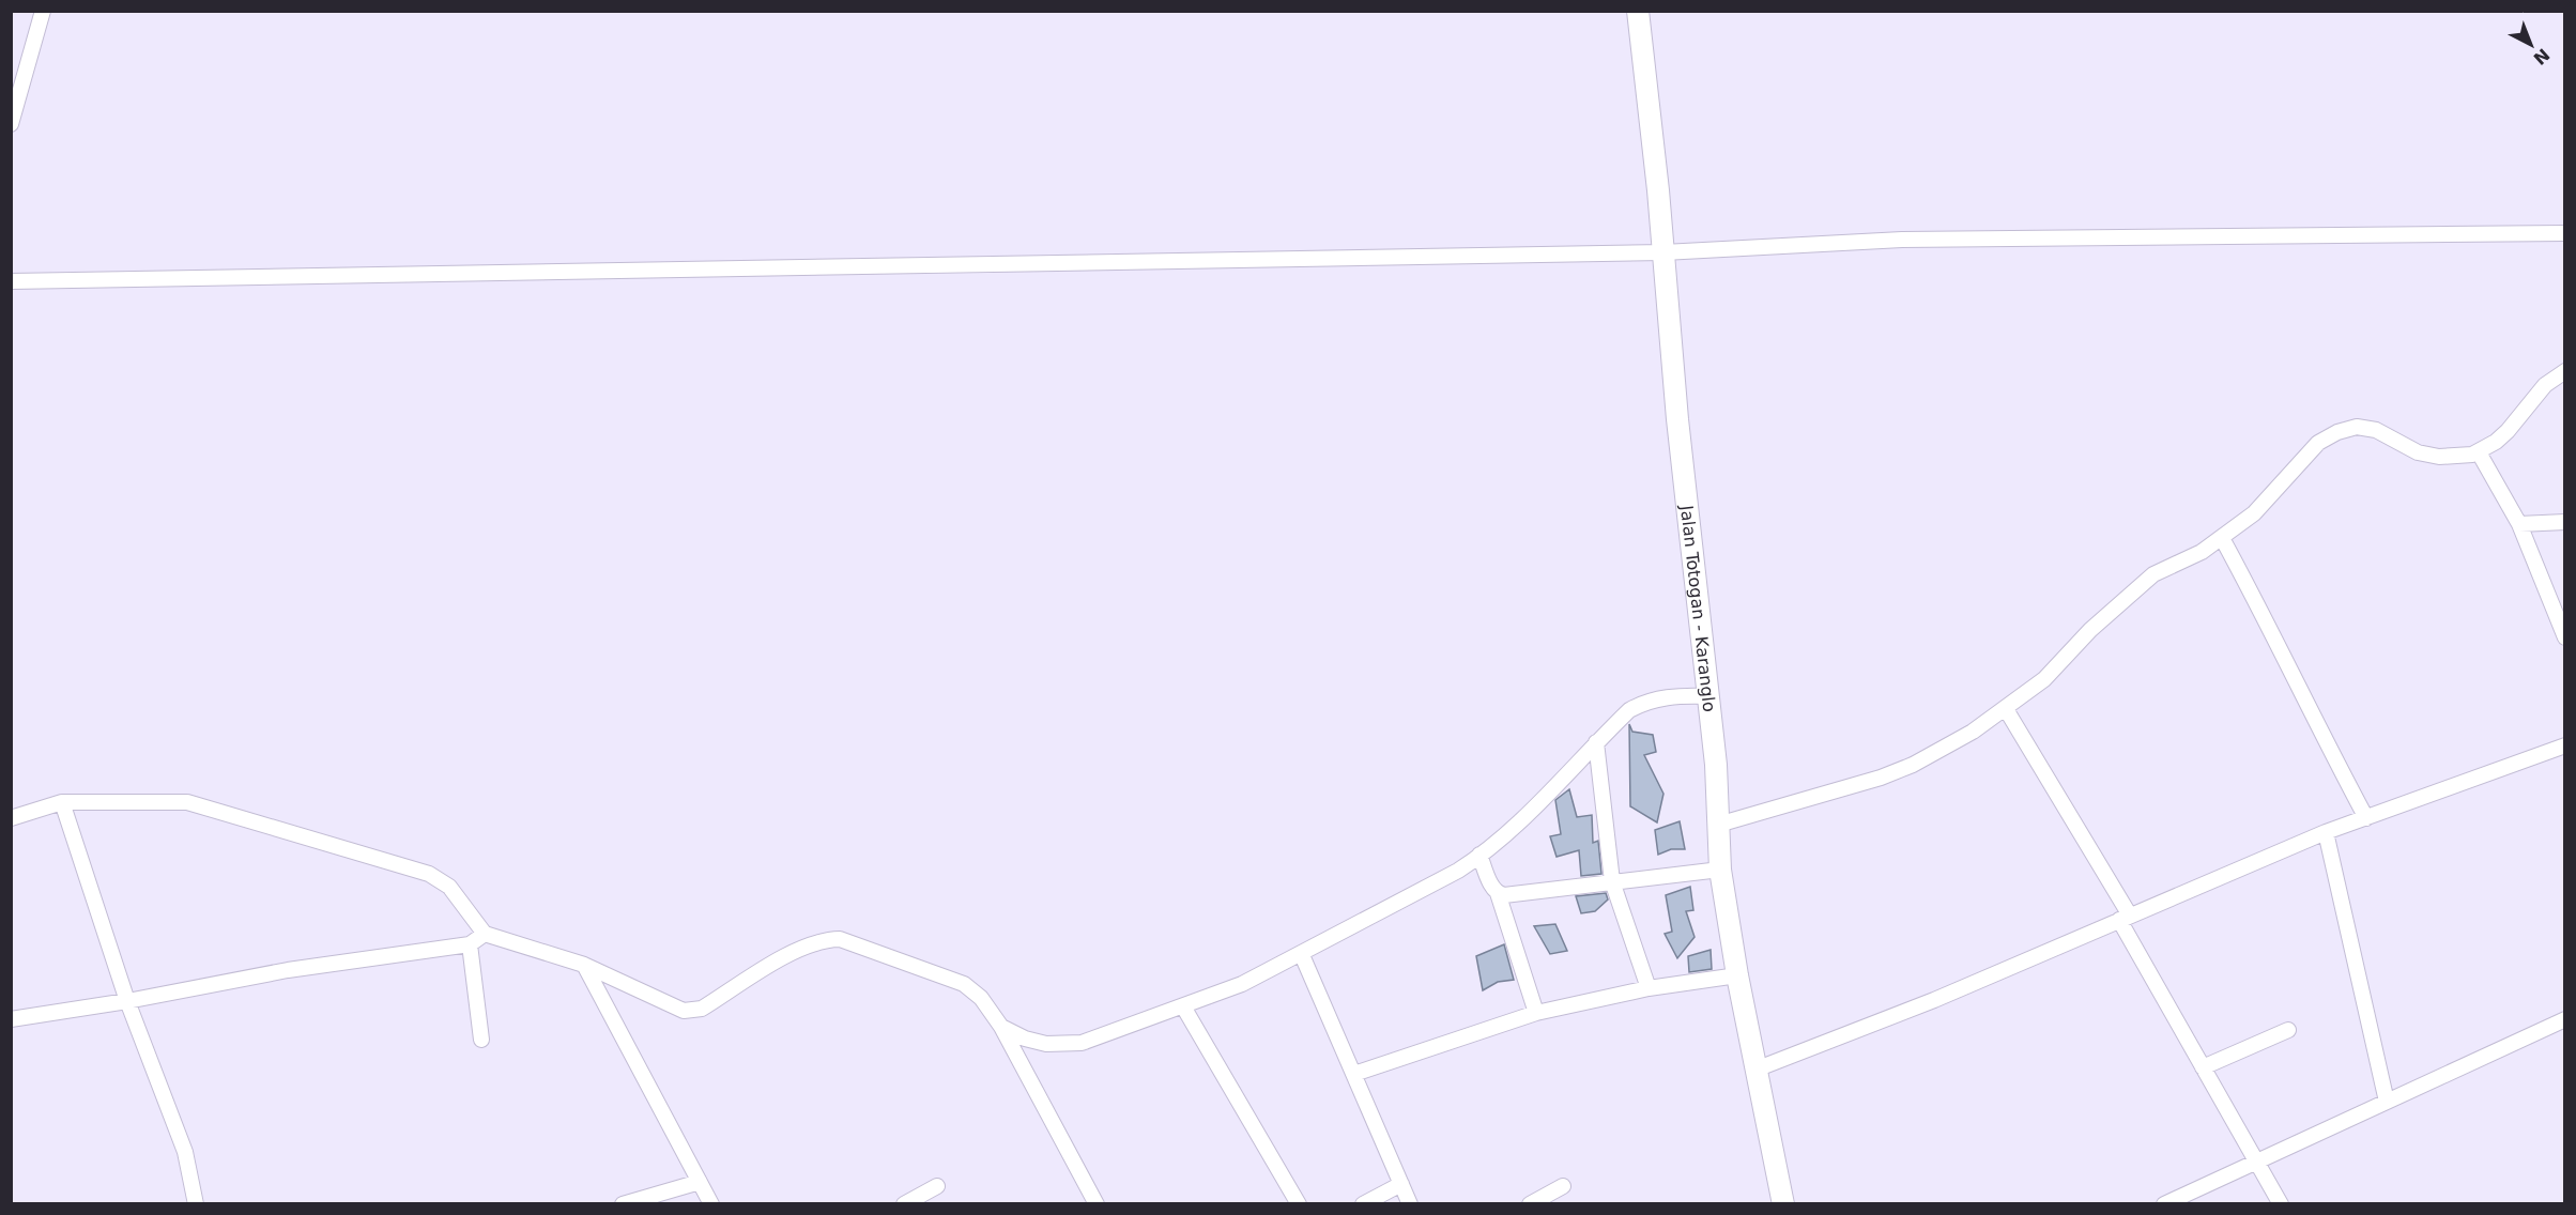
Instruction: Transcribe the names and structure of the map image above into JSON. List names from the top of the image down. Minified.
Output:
{"streets":{"main road":["Jalan Totogan - Karanglo"]},"north":"bottom right"}
